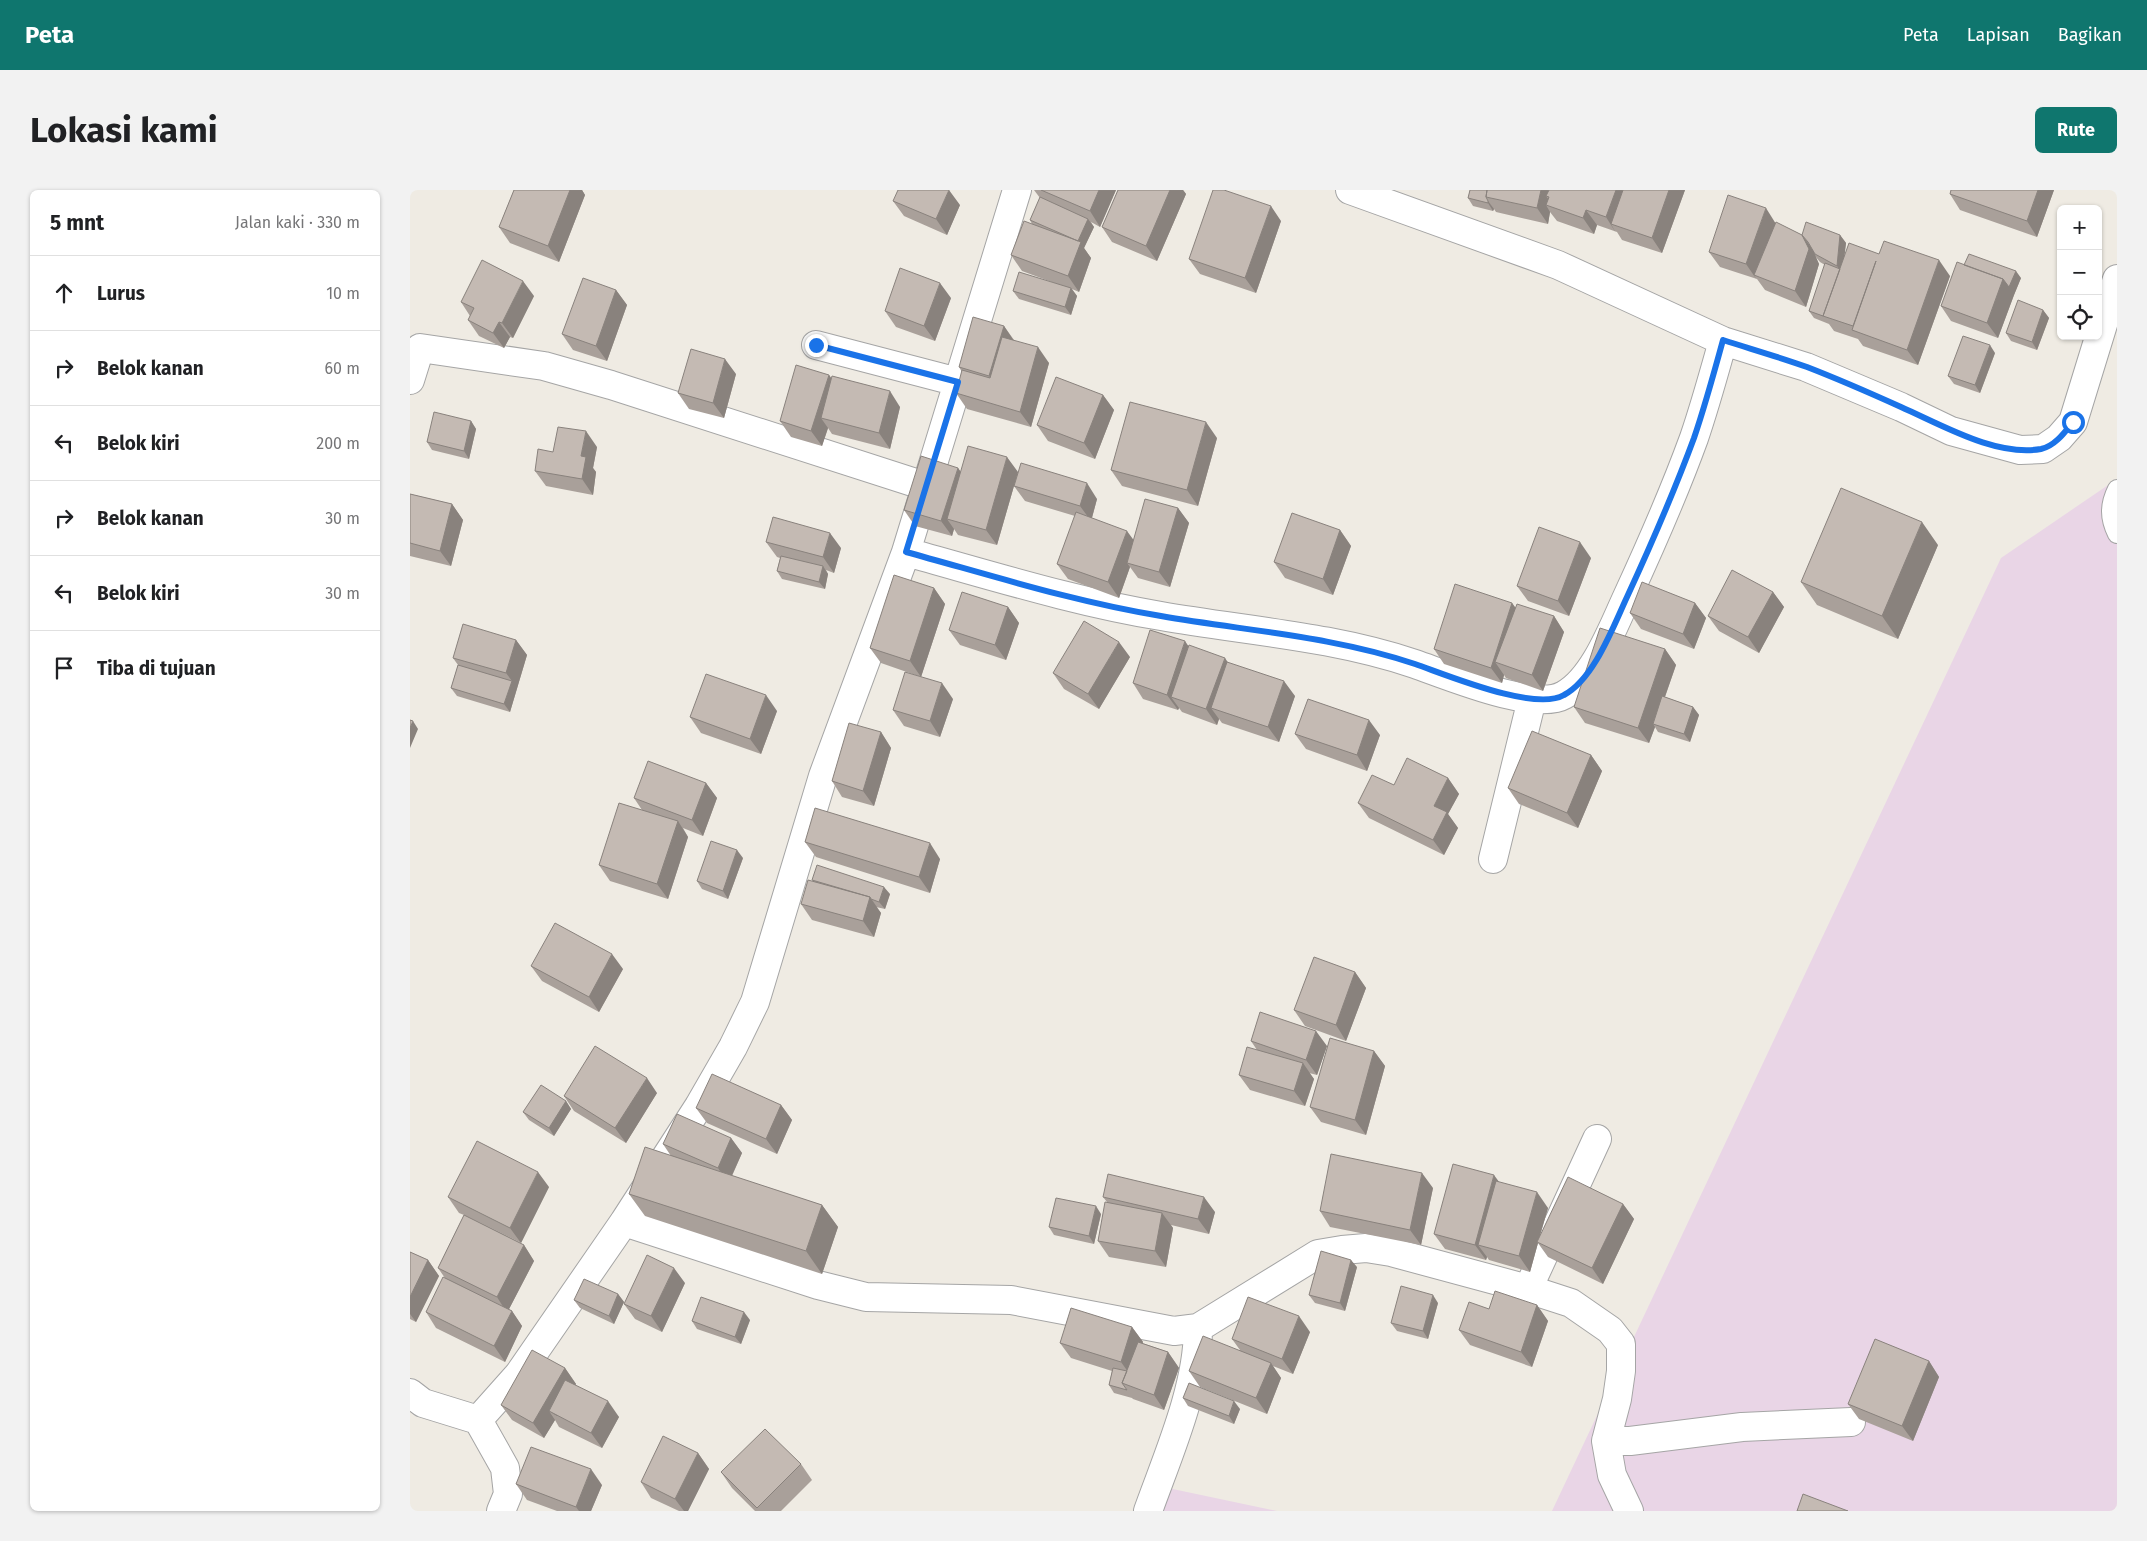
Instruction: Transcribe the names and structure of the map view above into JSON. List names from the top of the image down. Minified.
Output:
{"page":{"header":"Peta","nav":["Peta","Lapisan","Bagikan"],"buttons":"Rute","title":"Lokasi kami","heading":["5 mnt","Jalan kaki · 330 m"],"map_buttons":["+","−"],"list":[["Lurus","10 m"],["Belok kanan","60 m"],["Belok kiri","200 m"],["Belok kanan","30 m"],["Belok kiri","30 m"],"Tiba di tujuan"]}}
